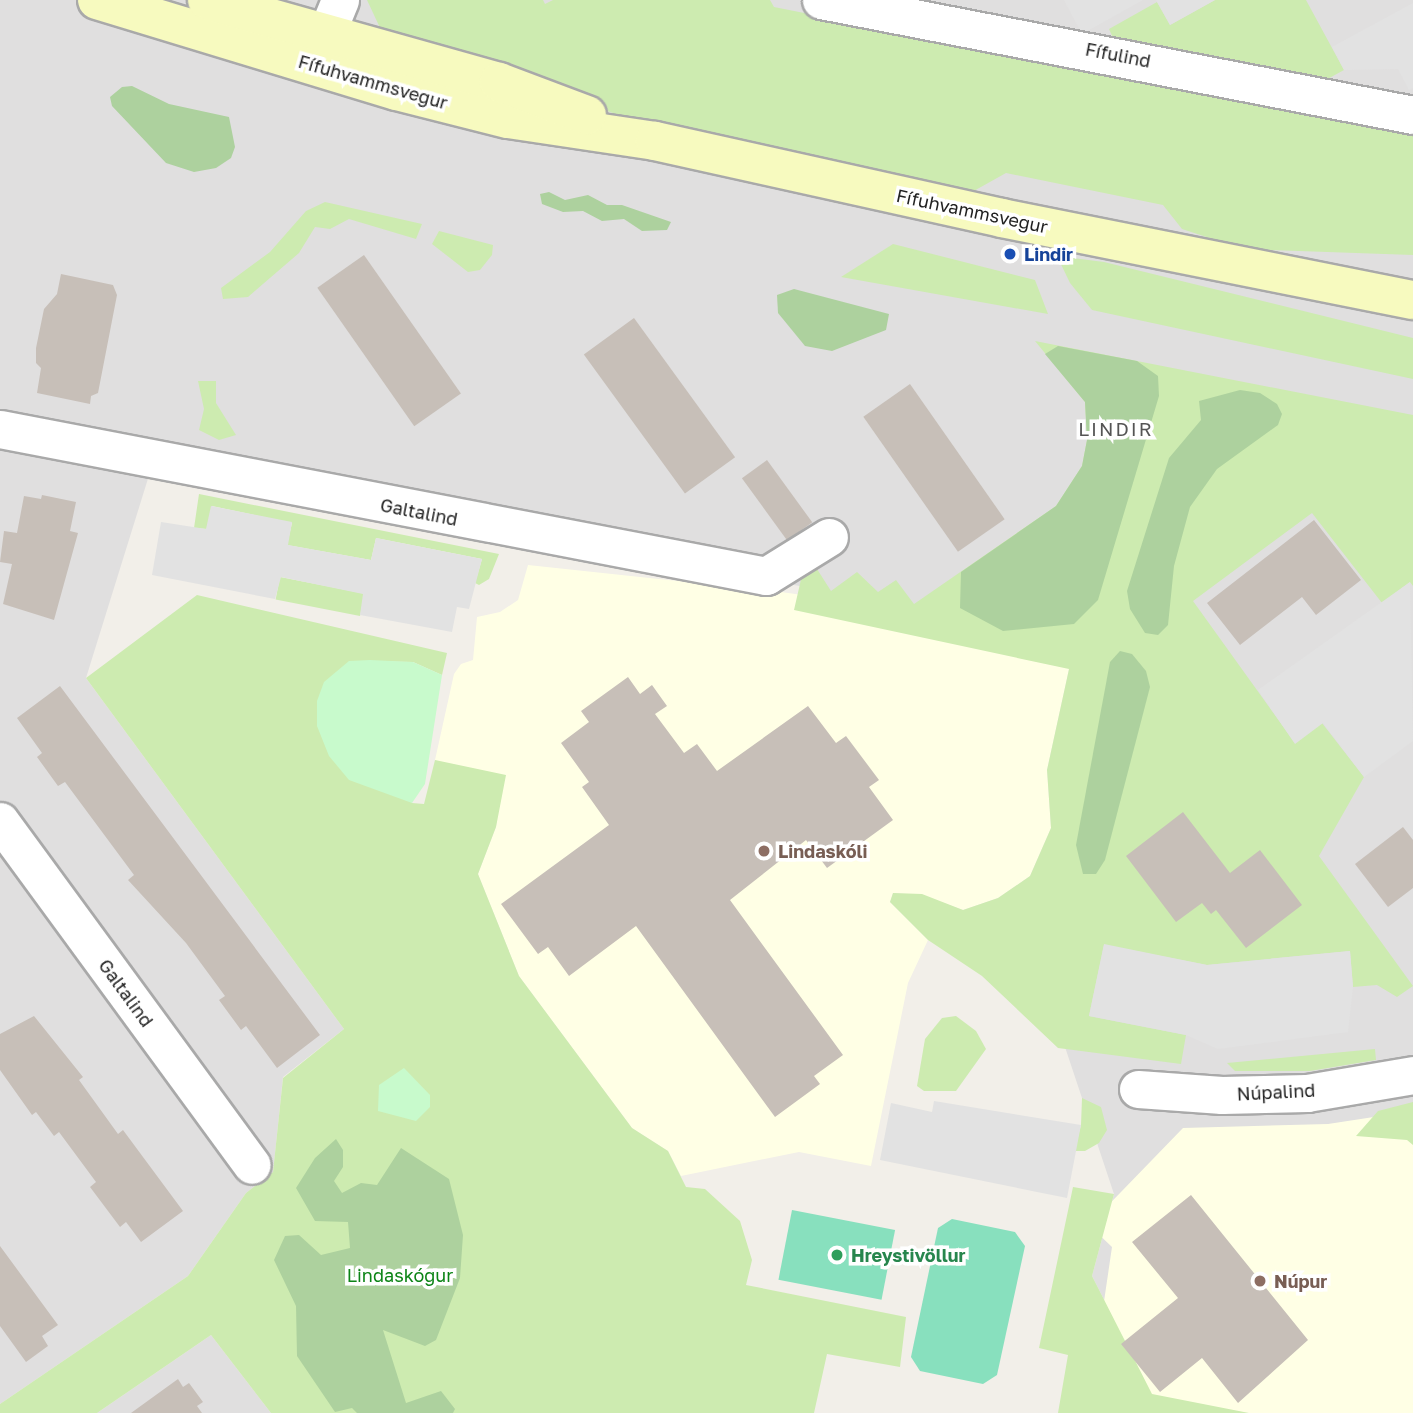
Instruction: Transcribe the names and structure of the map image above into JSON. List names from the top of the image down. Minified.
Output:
{"streets":{"main road":["Fífuhvammsvegur"],"street":["Fífulind","Galtalind","Núpalind"]},"districts":["LINDIR"],"parks":["Lindaskógur"],"places":["Lindir","Lindaskóli","Hreystivöllur","Núpur"]}
